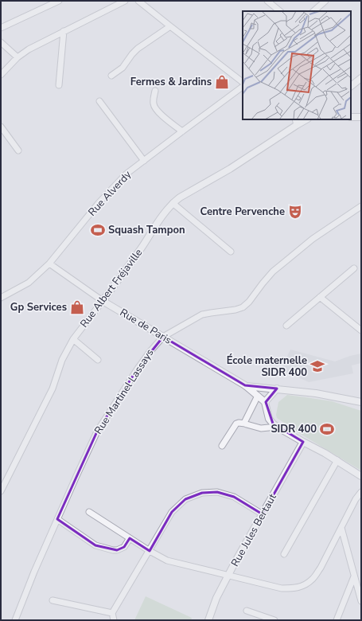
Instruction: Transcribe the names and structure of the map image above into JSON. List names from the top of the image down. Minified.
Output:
{"streets":{"street":["Rue Alverdy","Rue Albert Fréjaville","Rue de Paris","Rue Martinel Lassays","Rue Jules Bertaut"]},"crossings":[["Rue Alverdy","Rue de Paris"],["Rue Albert Fréjaville","Rue de Paris"],["Rue de Paris","Rue Martinel Lassays"]],"places":{"shop":["Fermes & Jardins","Gp Services"],"theatre":["Centre Pervenche"],"sports":["Squash Tampon","SIDR 400"],"school or university":["École maternelle SIDR 400"]}}
